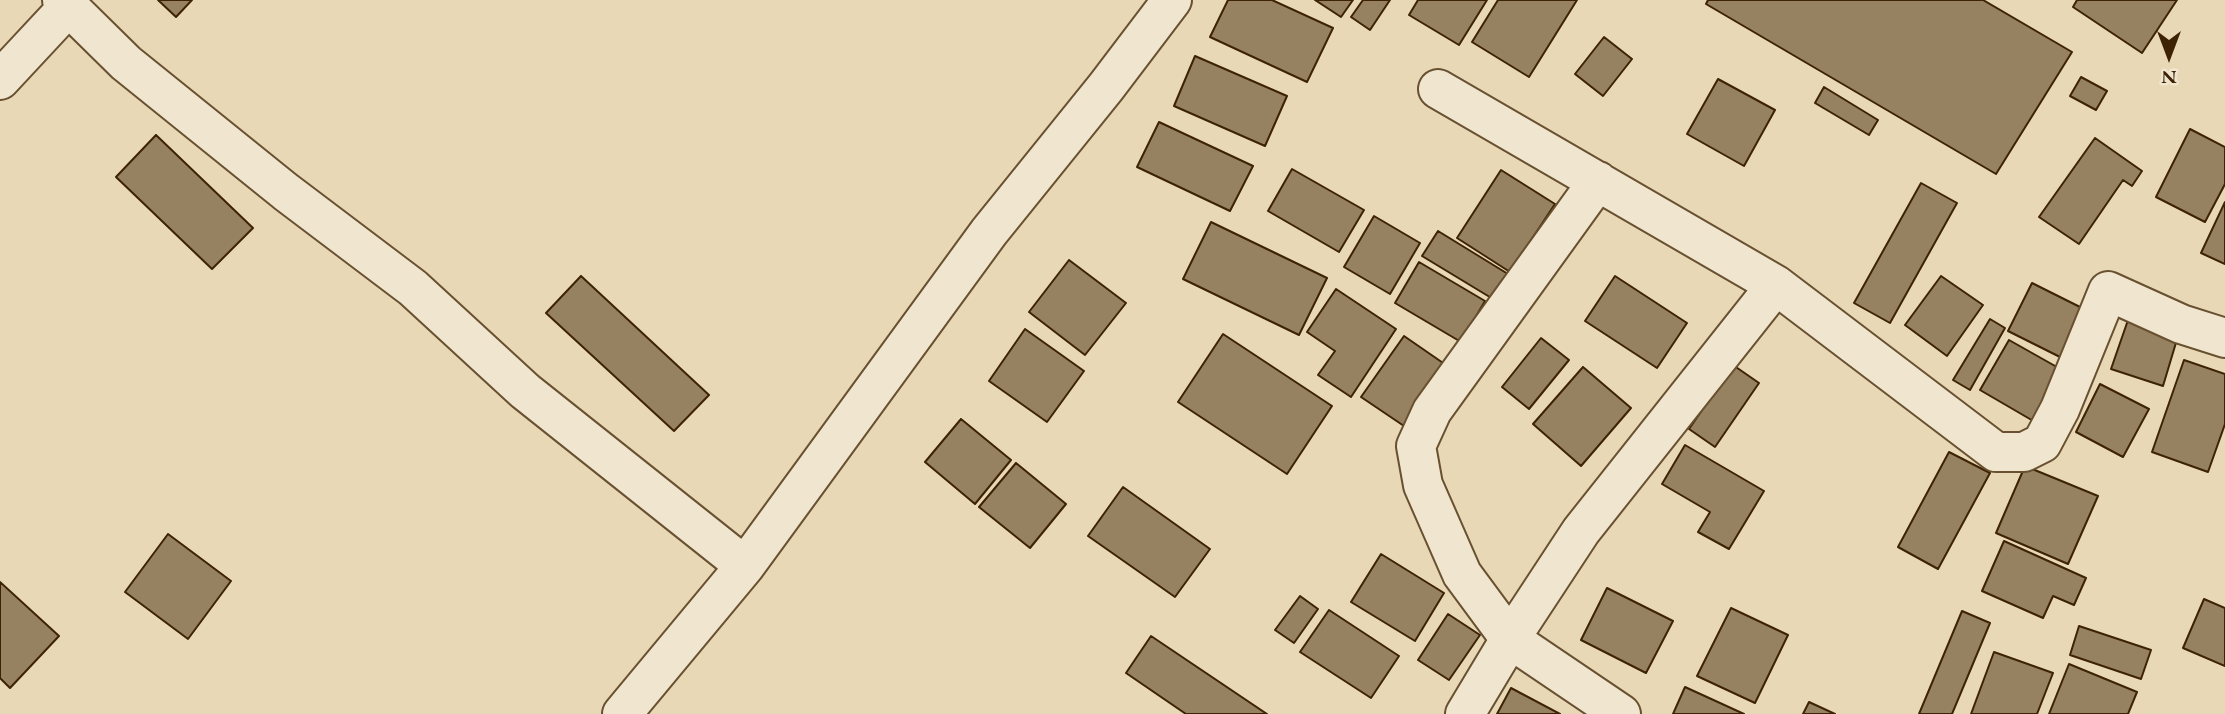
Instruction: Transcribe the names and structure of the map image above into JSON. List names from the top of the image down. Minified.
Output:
{"north":"bottom"}
